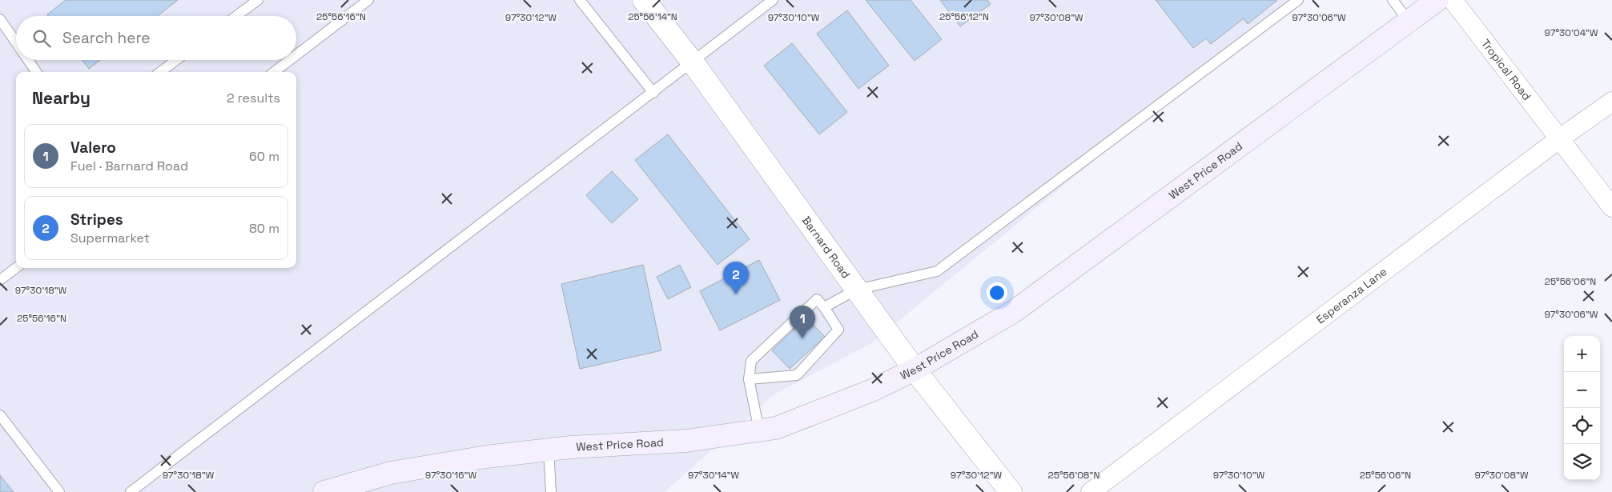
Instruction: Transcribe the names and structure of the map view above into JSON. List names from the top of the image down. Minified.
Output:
{"streets":{"main road":["West Price Road"],"street":["Tropical Road","Barnard Road","Esperanza Lane"]},"crossings":[["Tropical Road","Esperanza Lane"],["West Price Road","Barnard Road"]],"page":{"search":"Search here","heading":["Nearby","2 results"],"list":[{"mark":"1","name":"Valero","note":"Fuel · Barnard Road","value":"60 m"},{"mark":"2","name":"Stripes","note":"Supermarket","value":"80 m"}],"pins":["2","1"],"map_buttons":["+","−"]},"coordinates":["25°56'16\"N","25°56'14\"N","25°56'12\"N","97°30'12\"W","97°30'10\"W","97°30'06\"W","97°30'08\"W","97°30'04\"W","25°56'06\"N","97°30'18\"W","97°30'16\"W","97°30'14\"W","25°56'08\"N"]}
